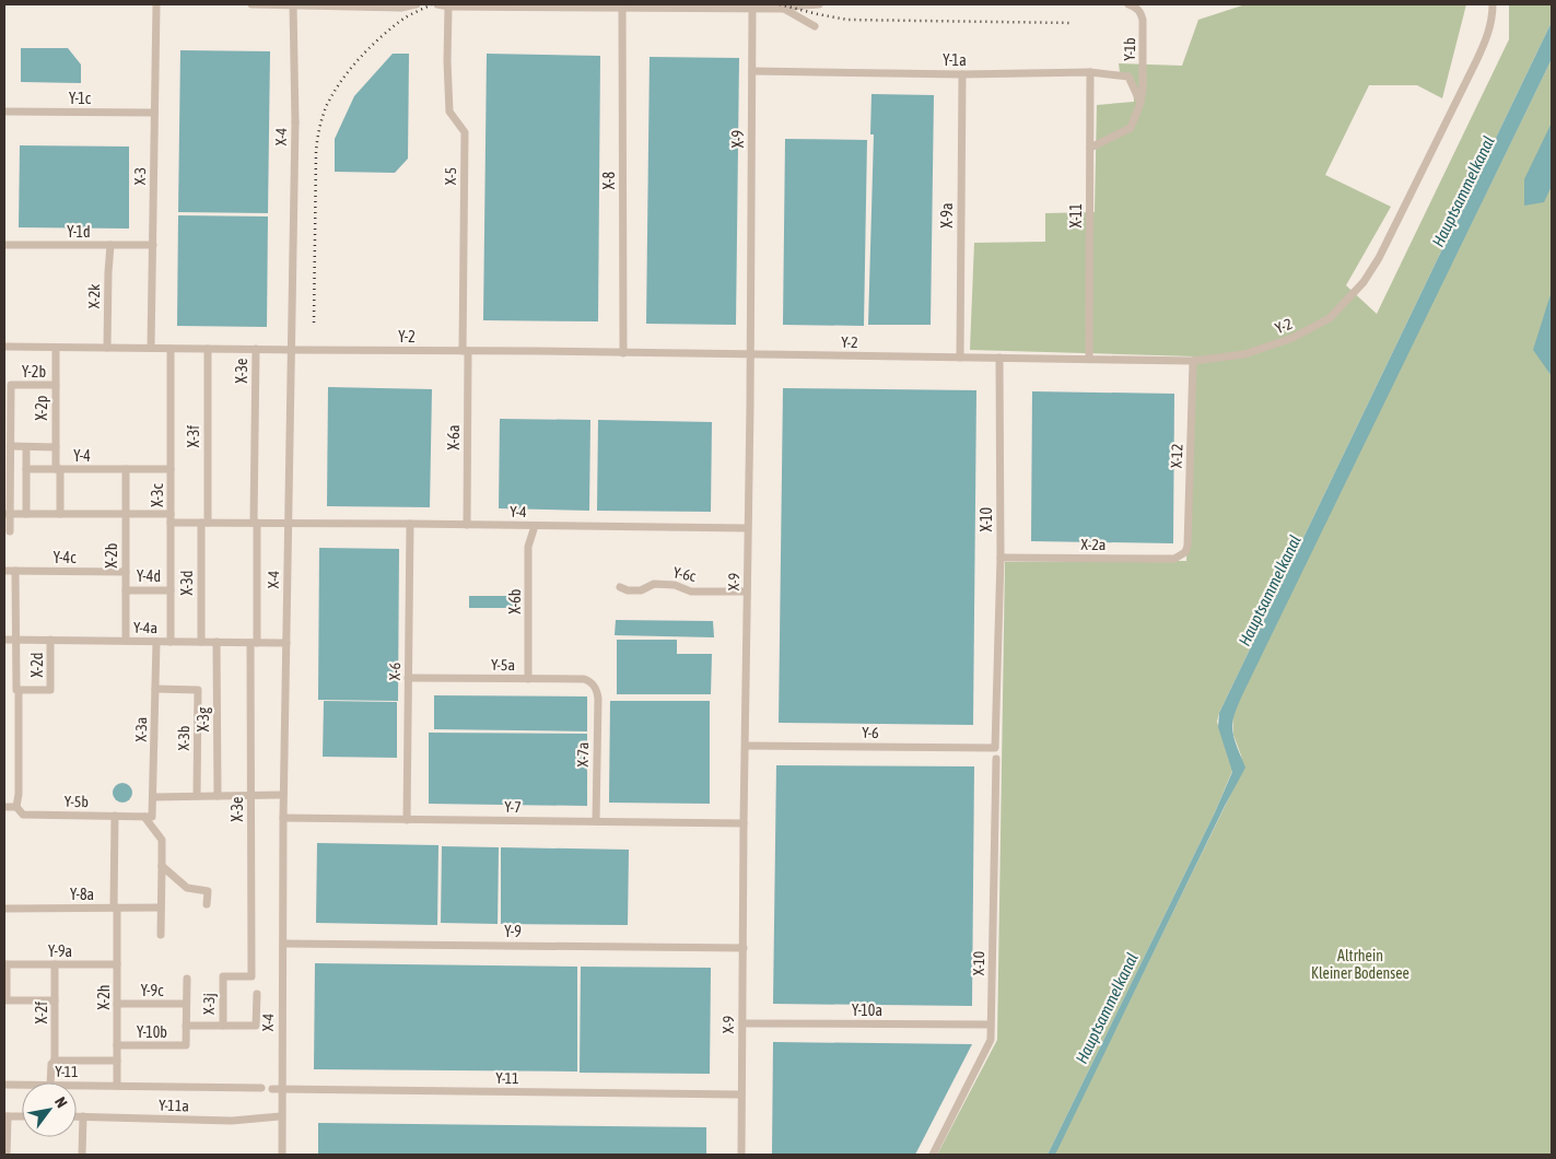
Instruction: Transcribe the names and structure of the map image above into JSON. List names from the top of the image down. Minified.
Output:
{"streets":{"street":["Y-1b","Y-1a","Y-1c","X-4","X-9","X-3","X-5","X-8","X-9a","X-11","Y-1d","X-2k","Y-2","X-3e","Y-2b","X-2p","X-3f","X-6a","Y-4","X-12","X-3c","X-10","X-2a","X-2b","Y-4c","Y-6c","Y-4d","X-3d","X-6b","Y-4a","X-2d","Y-5a","X-6","X-3g","X-3a","Y-6","X-3b","X-7a","Y-5b","Y-7","Y-8a","Y-9","Y-9a","Y-9c","X-2h","X-3j","Y-10a","X-2f","Y-10b","Y-11","Y-11a"]},"crossings":[["Y-1b","Y-1a"],["Y-1b","X-11"],["Y-1a","X-9"],["Y-1a","X-9a"],["Y-1a","X-11"],["Y-1c","X-3"],["X-4","Y-2"],["X-4","Y-4"],["X-4","Y-4a"],["X-4","Y-7"],["X-4","Y-9"],["X-4","Y-11"],["X-4","Y-11a"],["X-9","Y-2"],["X-9","Y-4"],["X-9","Y-6c"],["X-9","Y-6"],["X-9","Y-7"],["X-9","Y-9"],["X-9","Y-10a"],["X-9","Y-11"],["X-3","Y-1d"],["X-3","Y-2"],["X-5","Y-2"],["X-5","X-6a"],["X-8","Y-2"],["X-9a","Y-2"],["X-11","Y-2"],["Y-1d","X-2k"],["X-2k","Y-2"],["Y-2","X-3e"],["Y-2","X-2p"],["Y-2","X-3f"],["Y-2","X-6a"],["Y-2","X-12"],["Y-2","X-3c"],["Y-2","X-10"],["X-3e","Y-4a"],["X-3e","X-3j"],["Y-2b","X-2p"],["X-2p","Y-4"],["X-3f","X-3d"],["X-6a","Y-4"],["Y-4","X-3c"],["Y-4","X-2b"],["Y-4","X-6b"],["Y-4","X-6"],["X-12","X-2a"],["X-3c","Y-4d"],["X-3c","Y-4a"],["X-10","X-2a"],["X-10","Y-6"],["X-10","Y-10a"],["X-2b","Y-4c"],["X-2b","Y-4d"],["X-2b","Y-4a"],["X-3d","Y-4a"],["X-6b","Y-5a"],["Y-4a","X-2d"],["Y-4a","X-3g"],["Y-4a","X-3a"],["Y-5a","X-6"],["Y-5a","X-7a"],["X-6","Y-7"],["X-3a","X-3b"],["X-3a","Y-5b"],["X-7a","Y-7"],["Y-5b","X-2h"],["Y-8a","X-2h"],["Y-9a","X-2h"],["Y-9a","X-2f"],["Y-9c","X-2h"],["X-2h","Y-10b"],["X-2h","Y-11"]],"water":["Hauptsammelkanal"],"parks":["Altrhein Kleiner Bodensee"],"north":"top right"}
